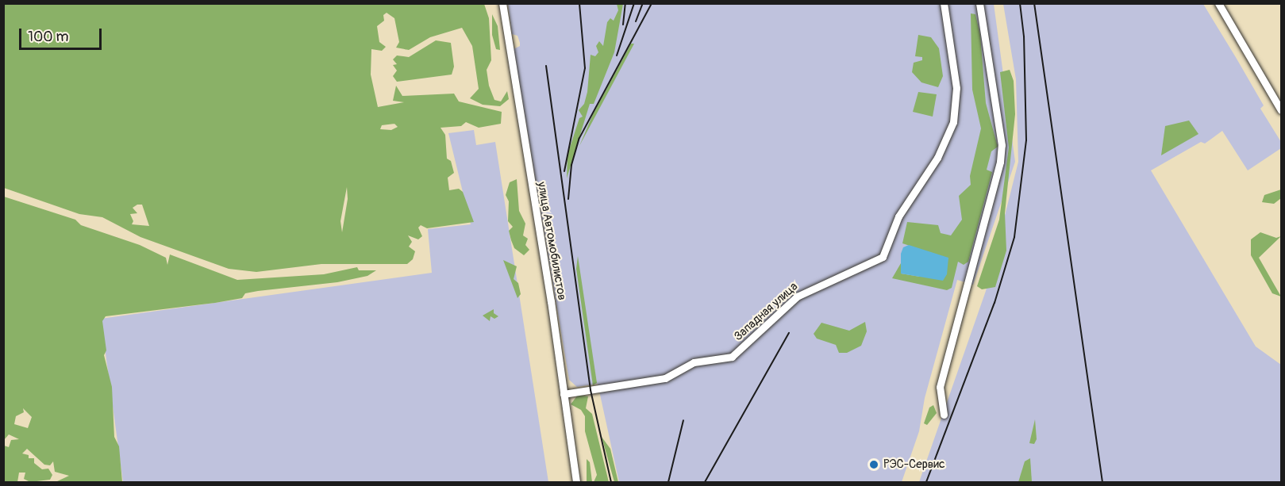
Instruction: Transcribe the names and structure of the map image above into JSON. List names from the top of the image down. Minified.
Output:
{"streets":{"street":["улица Автомобилистов","Западная улица"]},"crossings":[["улица Автомобилистов","Западная улица"]],"places":["РЭС-Сервис"],"scale_bar":"100 m"}
